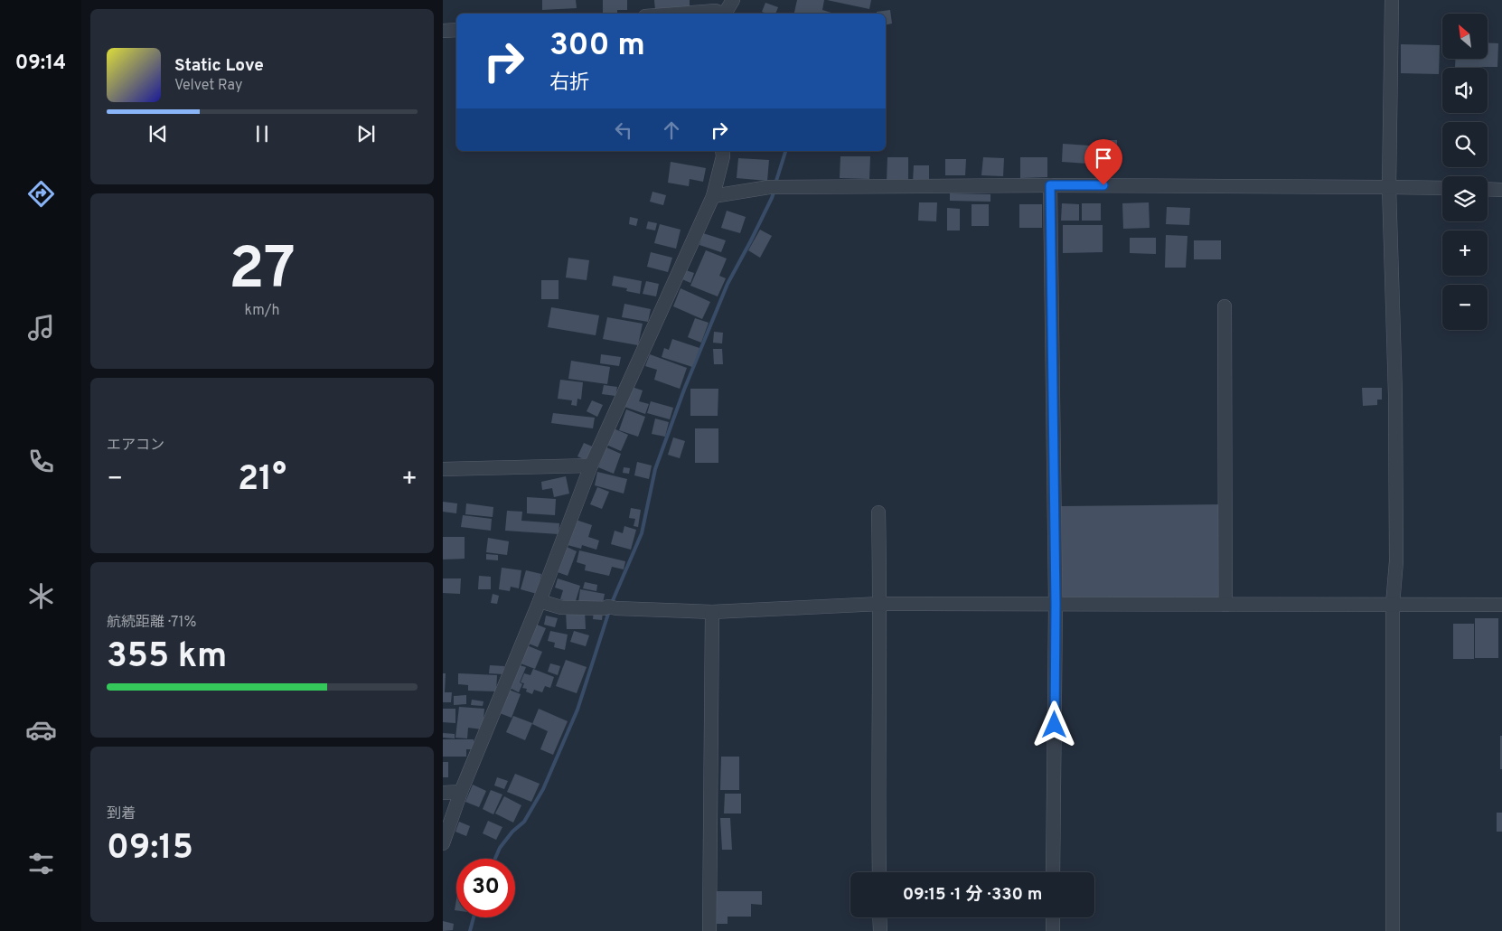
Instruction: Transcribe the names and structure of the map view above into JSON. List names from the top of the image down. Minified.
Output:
{"north":"top left","page":{"tabs":"09:14","map_buttons":["+","−"],"turn":["300 m","右折"],"song":["Static Love","Velvet Ray"],"tile":[["27","km/h"],"エアコン",["航続距離 · 71%","355 km"],["到着","09:15"]],"heat":["−","21°","+"],"limit":"30","trip":"09:15 · 1 分 · 330 m"}}
